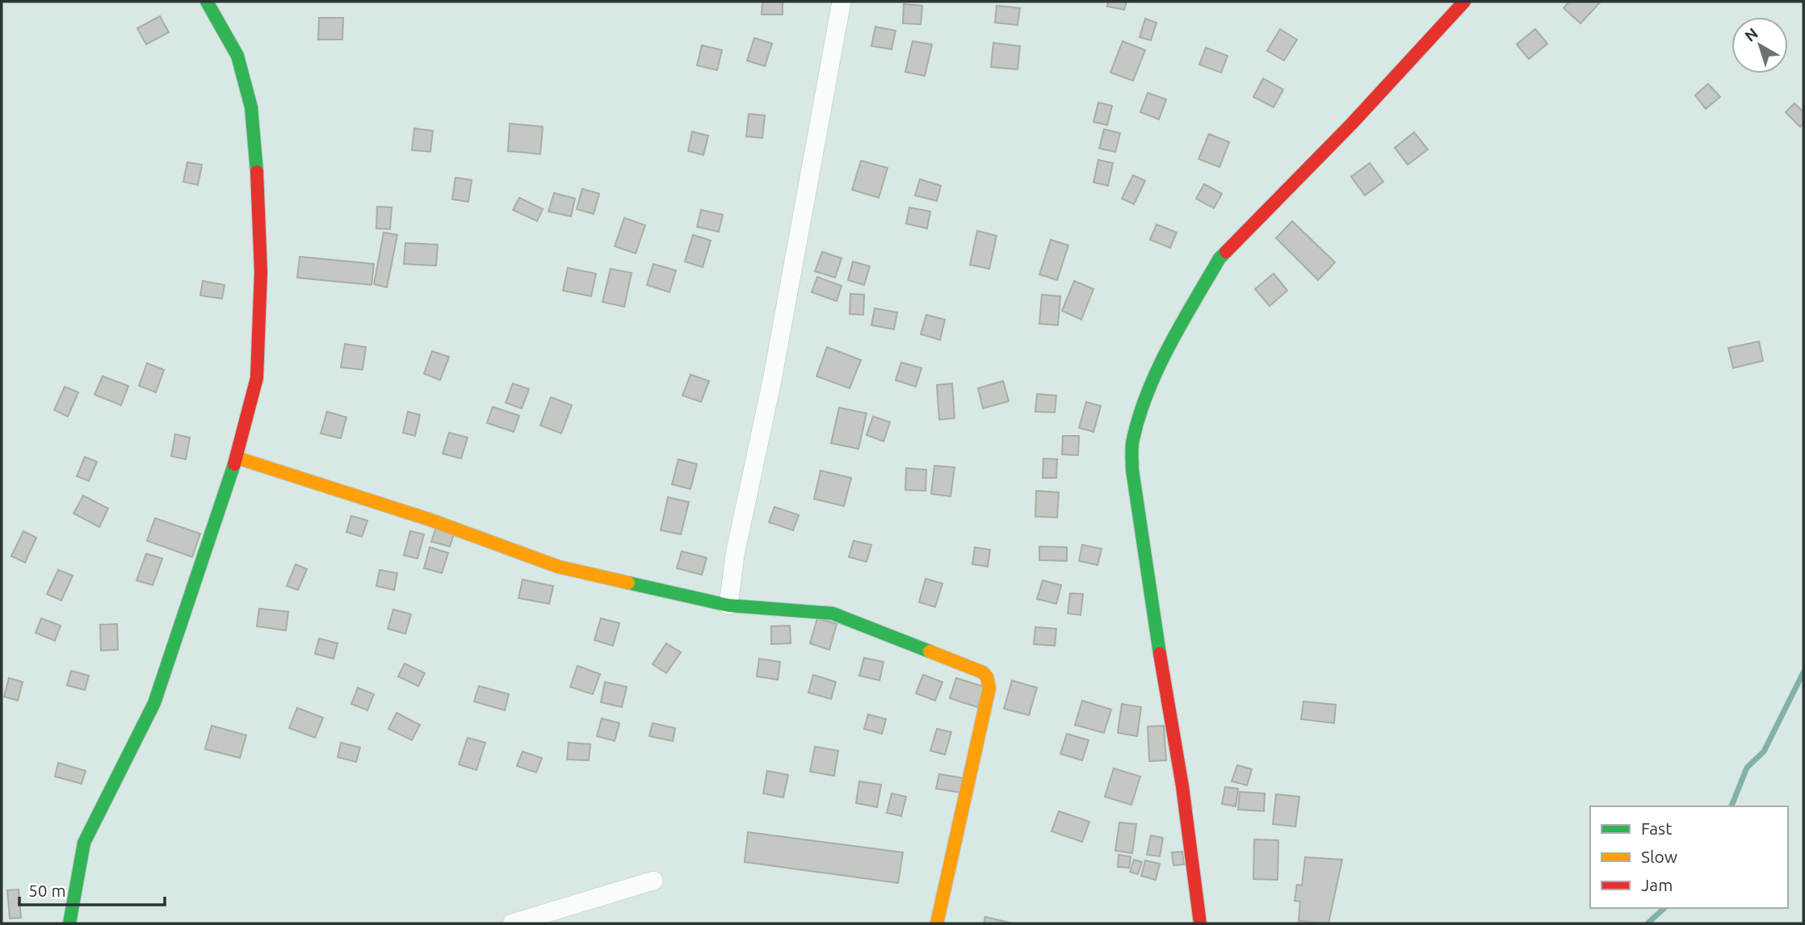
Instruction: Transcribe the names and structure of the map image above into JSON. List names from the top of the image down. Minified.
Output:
{"legend":["Fast","Slow","Jam"],"scale_bar":"50 m","north":"top left"}
